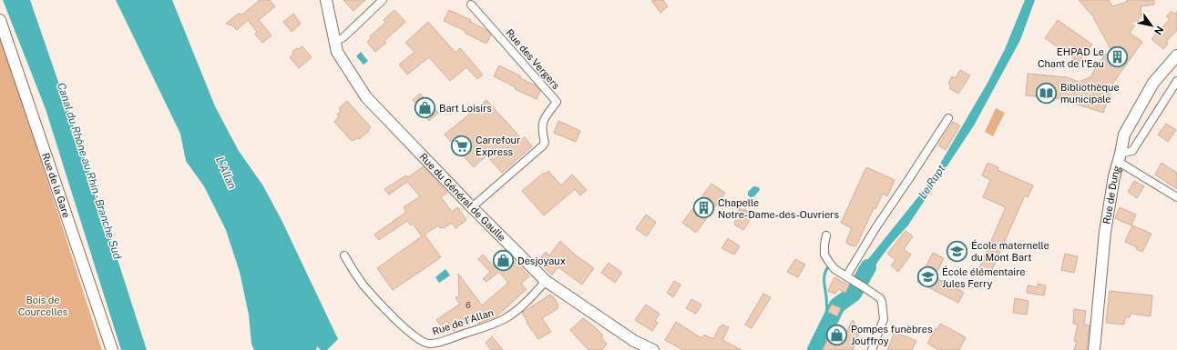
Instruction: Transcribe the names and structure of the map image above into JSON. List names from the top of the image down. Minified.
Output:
{"streets":{"main road":["Rue de la Gare","Rue de Dung","Rue du Général de Gaulle"],"street":["Rue des Vergers","Rue de l'Allan"]},"crossings":[["Rue des Vergers","Rue du Général de Gaulle"],["Rue du Général de Gaulle","Rue de l'Allan"]],"water":["Canal du Rhône au Rhin - Branche Sud","L'Allan","Le Rupt"],"parks":["Bois de Courcelles"],"places":{"building":["EHPAD Le Chant de l'Eau","Chapelle Notre-Dame-des-Ouvriers"],"library":["Bibliothèque municipale"],"shop":["Bart Loisirs","Desjoyaux","Pompes funèbres Jouffroy"],"supermarket":["Carrefour Express"],"school or university":["École maternelle du Mont Bart","École élémentaire Jules Ferry"]},"house_numbers":["6"],"north":"bottom right"}
